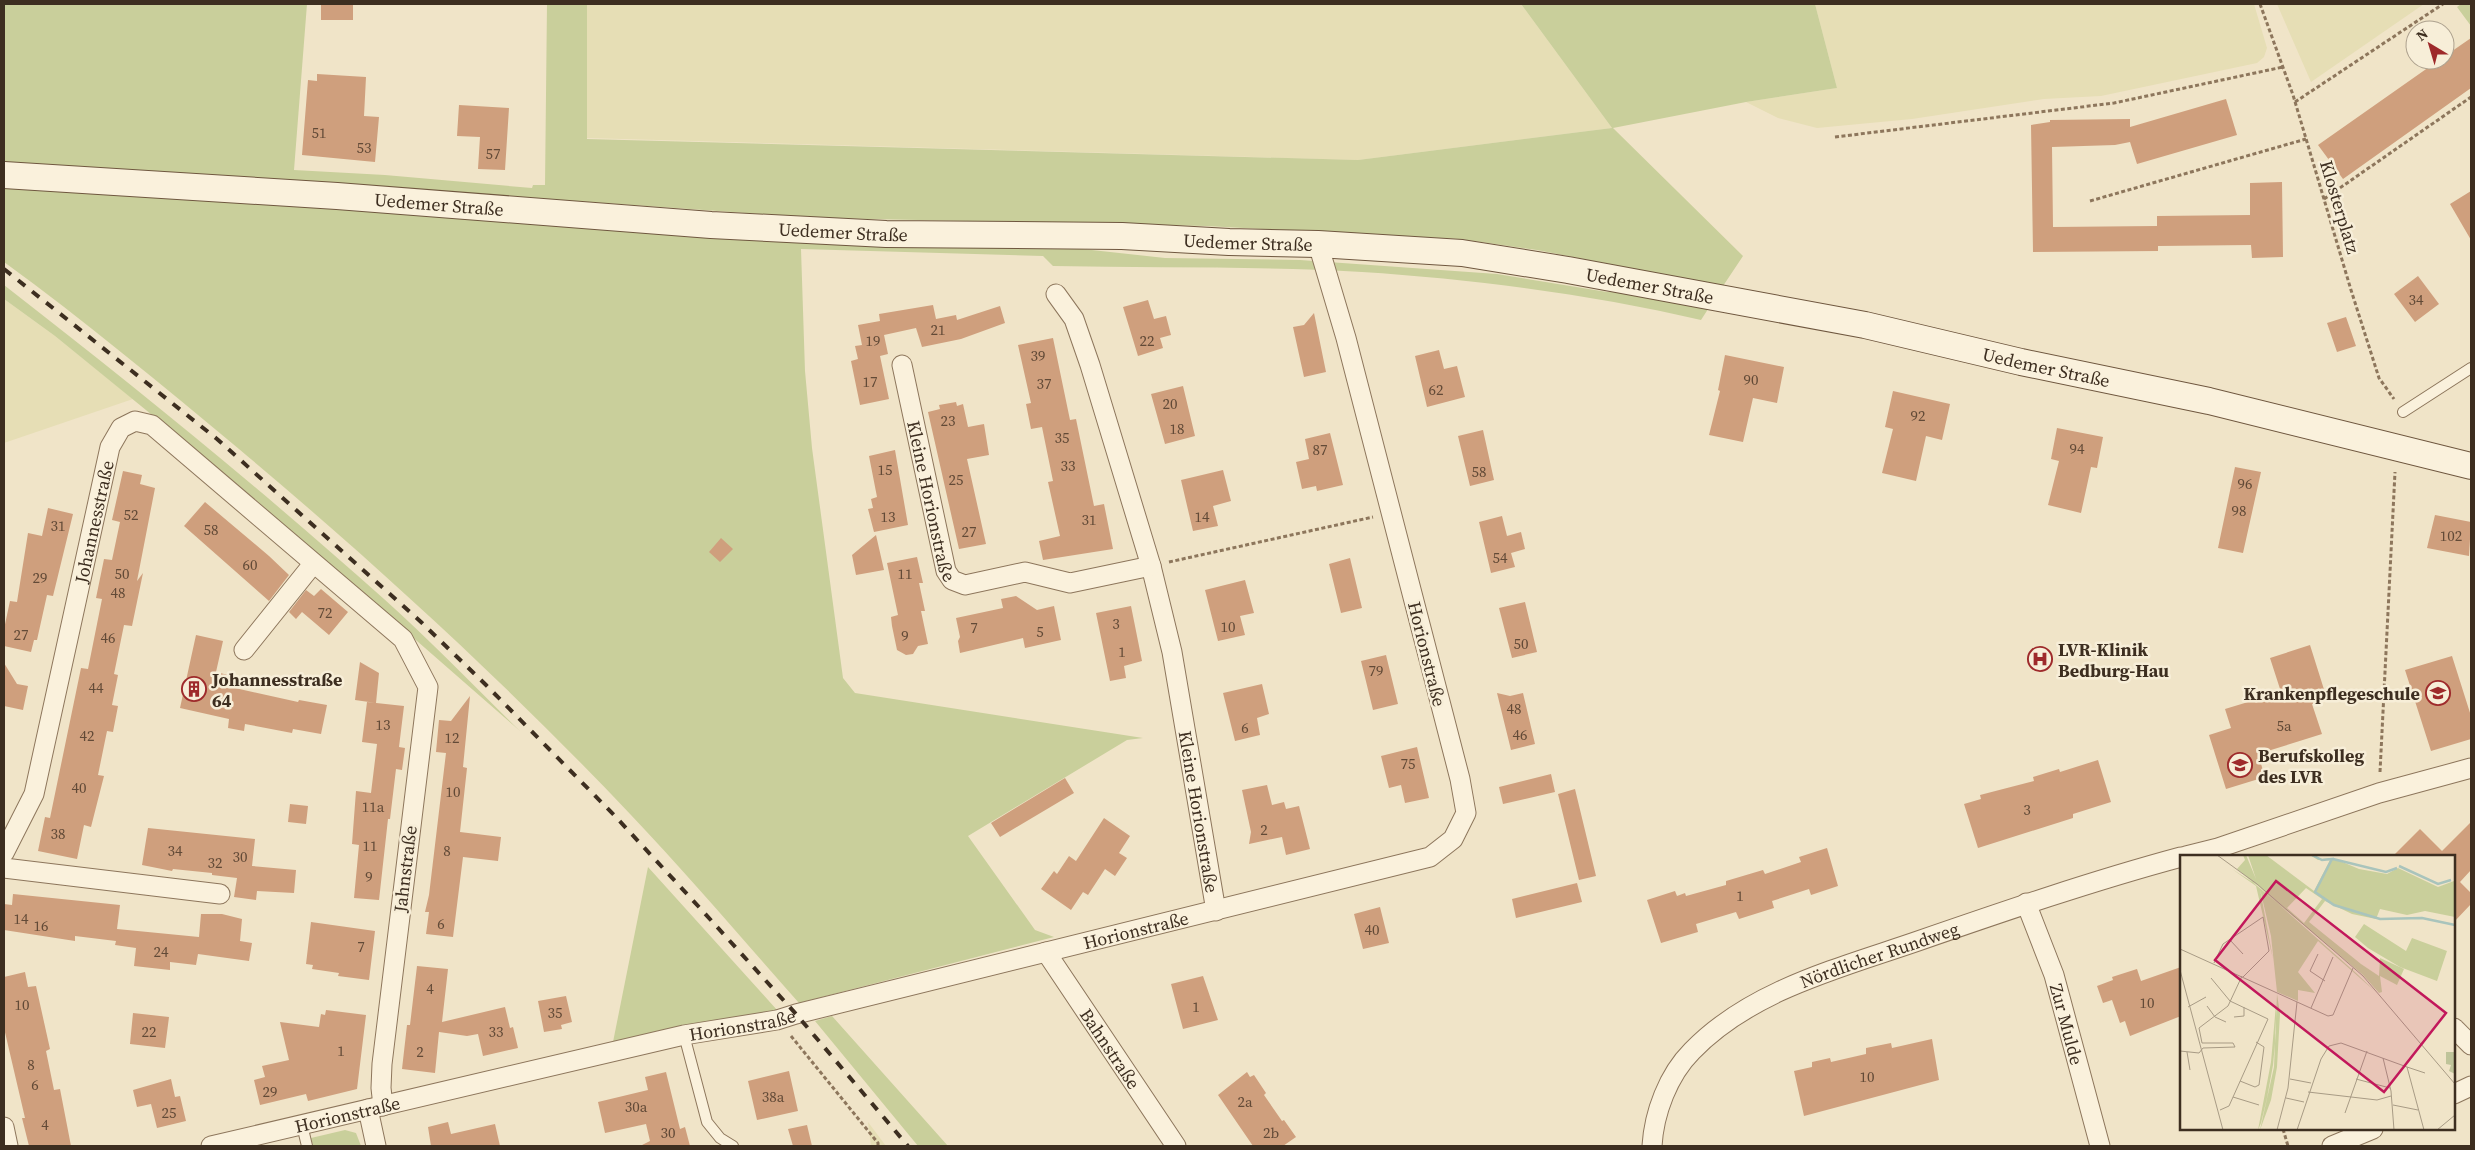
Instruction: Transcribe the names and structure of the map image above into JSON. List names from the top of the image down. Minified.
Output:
{"streets":{"main road":["Uedemer Straße"],"street":["Kleine Horionstraße","Johannesstraße","Horionstraße","Jahnstraße","Nördlicher Rundweg","Zur Mulde","Bahnstraße"],"path":["Klosterplatz"]},"crossings":[["Uedemer Straße","Horionstraße"],["Kleine Horionstraße","Horionstraße"],["Johannesstraße","Jahnstraße"],["Horionstraße","Jahnstraße"],["Horionstraße","Bahnstraße"],["Nördlicher Rundweg","Zur Mulde"]],"places":{"hospital":["LVR-Klinik Bedburg-Hau"],"building":["Johannesstraße 64"],"school or university":["Krankenpflegeschule","Berufskolleg des LVR"]},"house_numbers":["51","53","57","34","21","19","22","39","90","17","37","62","20","92","23","18","35","94","87","33","15","58","25","96","98","52","13","14","31","31","58","27","102","54","60","50","11","29","48","72","3","10","7","5","27","9","46","50","1","79","44","48","13","5a","6","46","42","12","75","40","10","11a","3","2","38","11","34","8","30","32","9","1","14","6","16","40","7","24","4","10","10","1","35","22","33","1","2","8","10","6","29","38a","2a","30a","25","4","30","2b"],"north":"top left"}
